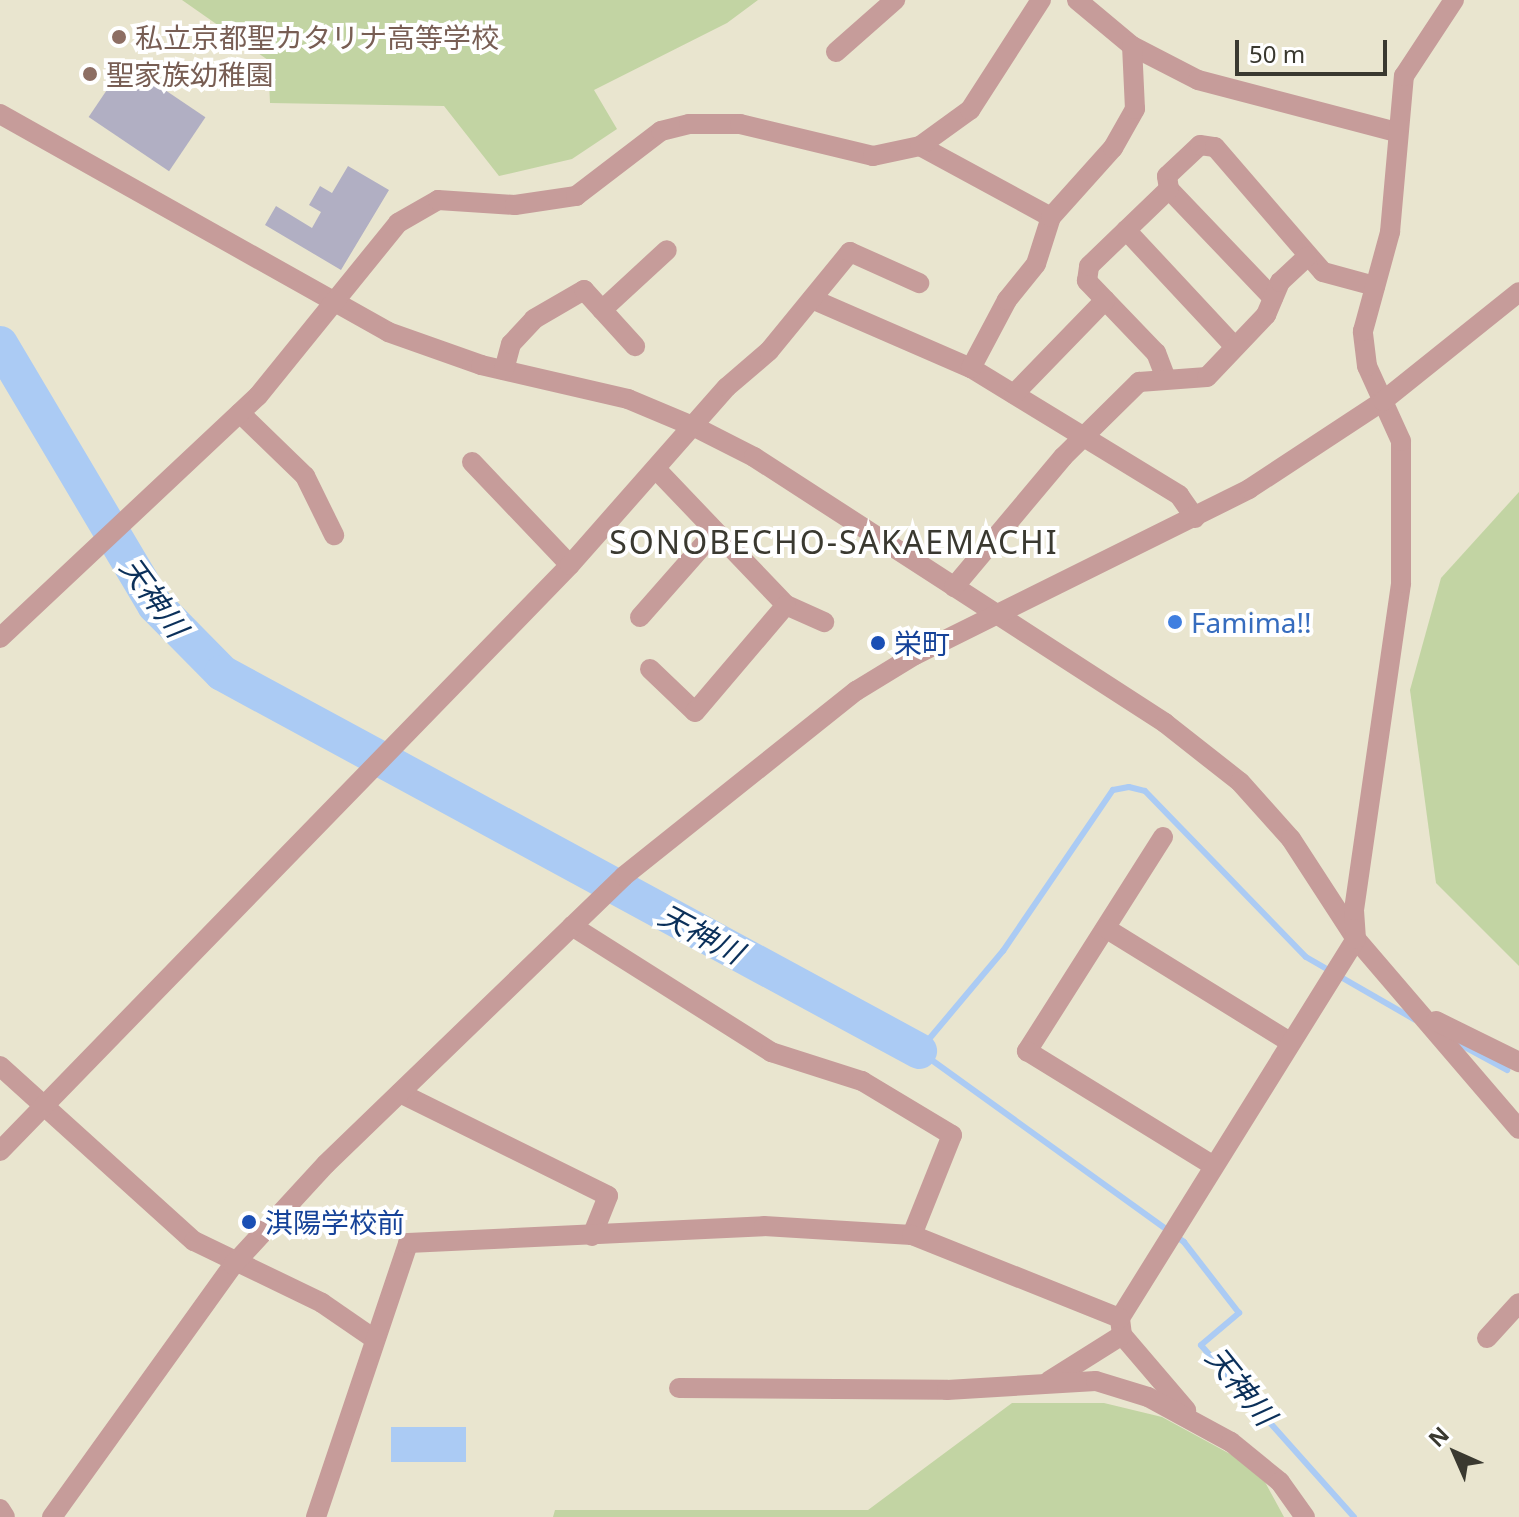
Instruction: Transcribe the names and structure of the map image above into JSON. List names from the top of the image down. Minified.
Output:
{"districts":["SONOBECHO-SAKAEMACHI"],"water":["天神川"],"places":["私立京都聖カタリナ高等学校","聖家族幼稚園","Famima!!","栄町","淇陽学校前"],"scale_bar":"50 m","north":"top left"}
